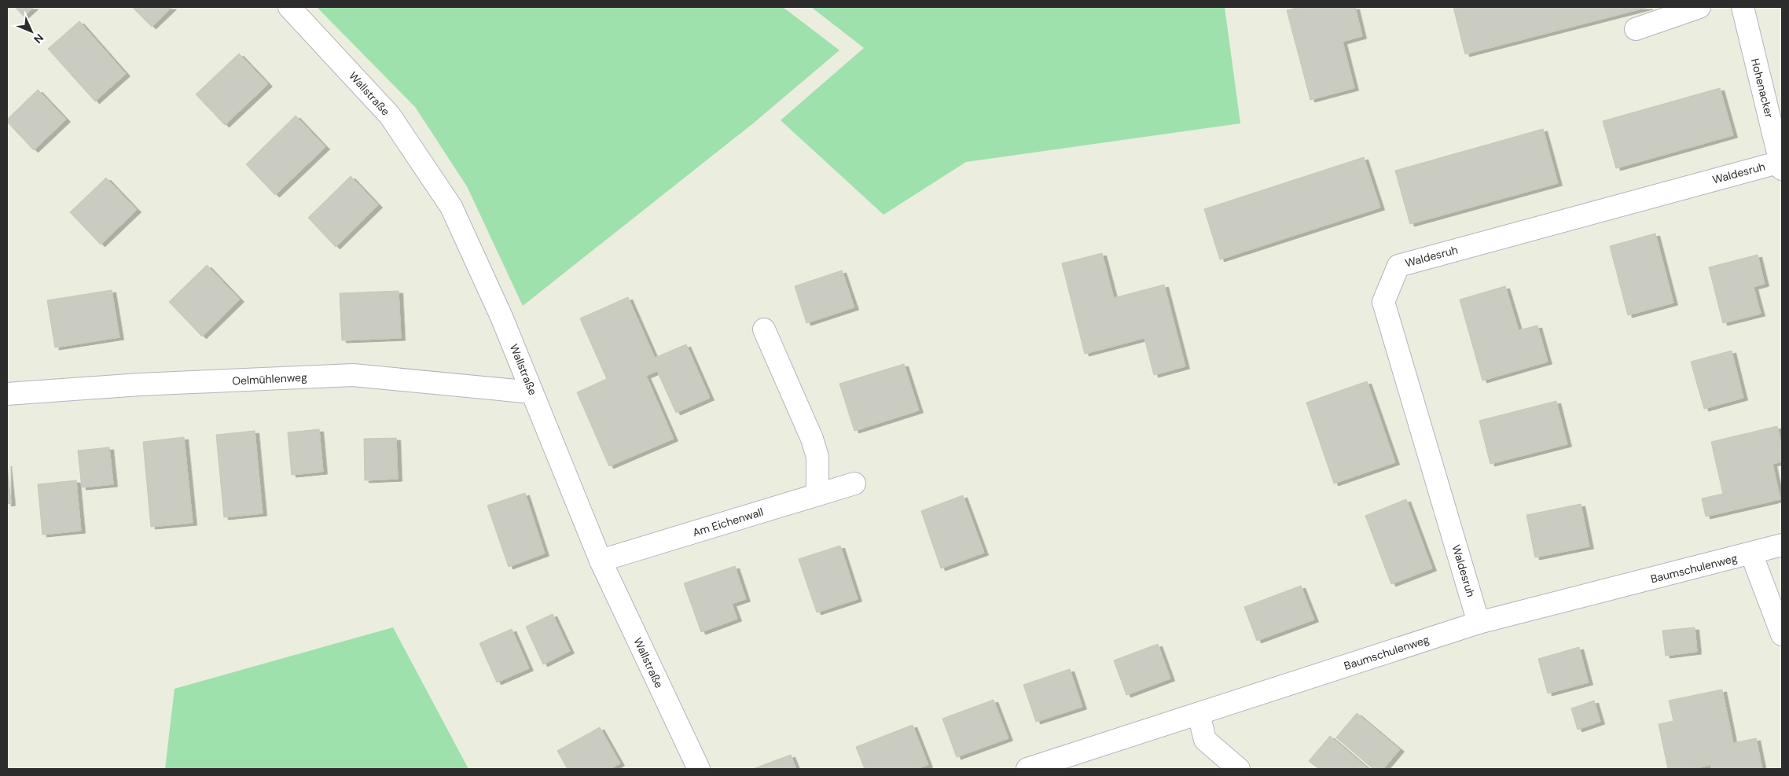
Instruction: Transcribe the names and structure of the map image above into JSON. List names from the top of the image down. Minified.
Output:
{"streets":{"street":["Hohenacker","Wallstraße","Waldesruh","Oelmühlenweg","Am Eichenwall","Baumschulenweg"]},"crossings":[["Hohenacker","Waldesruh"],["Wallstraße","Oelmühlenweg"],["Wallstraße","Am Eichenwall"],["Waldesruh","Baumschulenweg"]],"north":"bottom right"}
